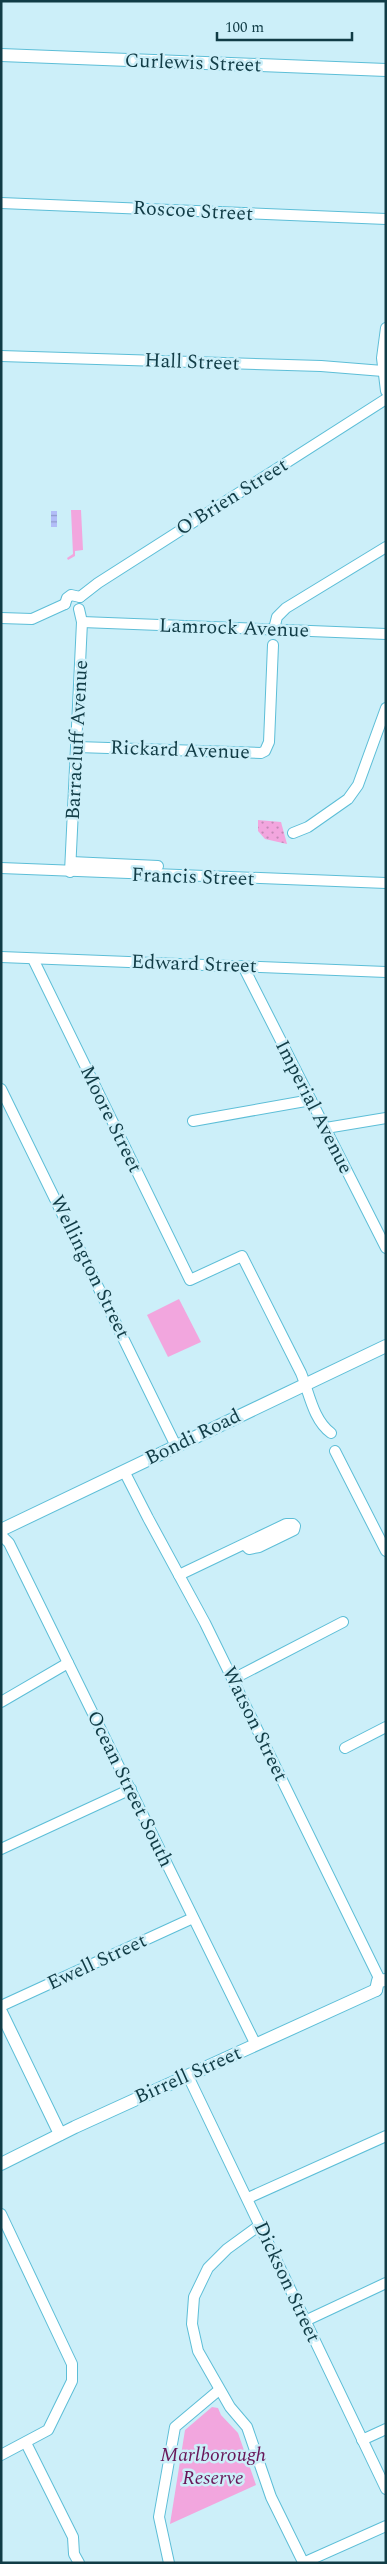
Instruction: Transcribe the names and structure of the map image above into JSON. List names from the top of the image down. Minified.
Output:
{"streets":{"main road":["Curlewis Street","Bondi Road","Birrell Street"],"street":["Roscoe Street","Hall Street","O'Brien Street","Lamrock Avenue","Barracluff Avenue","Rickard Avenue","Francis Street","Edward Street","Imperial Avenue","Moore Street","Wellington Street","Watson Street","Ocean Street South","Ewell Street","Dickson Street"]},"crossings":[["O'Brien Street","Barracluff Avenue"],["Lamrock Avenue","Barracluff Avenue"],["Barracluff Avenue","Rickard Avenue"],["Barracluff Avenue","Francis Street"],["Edward Street","Imperial Avenue"],["Edward Street","Moore Street"],["Moore Street","Bondi Road"],["Wellington Street","Bondi Road"],["Bondi Road","Watson Street"],["Watson Street","Birrell Street"],["Ocean Street South","Ewell Street"],["Ocean Street South","Birrell Street"],["Birrell Street","Dickson Street"]],"parks":["Marlborough Reserve"],"scale_bar":"100 m"}
